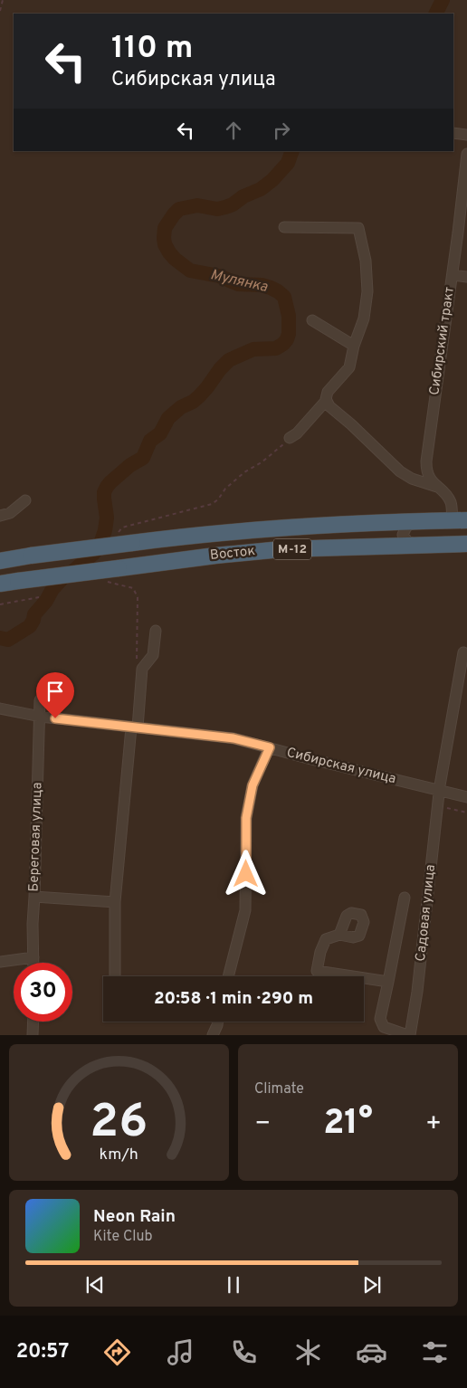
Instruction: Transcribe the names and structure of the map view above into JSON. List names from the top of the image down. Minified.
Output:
{"streets":{"highway":["М-12","Восток"],"street":["Сибирский тракт","Сибирская улица","Береговая улица","Садовая улица"]},"crossings":[["Сибирский тракт","Восток"],["Сибирская улица","Береговая улица"],["Сибирская улица","Садовая улица"]],"water":["Мулянка"],"page":{"turn":["110 m","Сибирская улица"],"limit":"30","trip":"20:58 · 1 min · 290 m","tile":"Climate","heat":["−","21°","+"],"song":["Neon Rain","Kite Club"],"tabs":"20:57","gauge":["26","km/h"]}}
